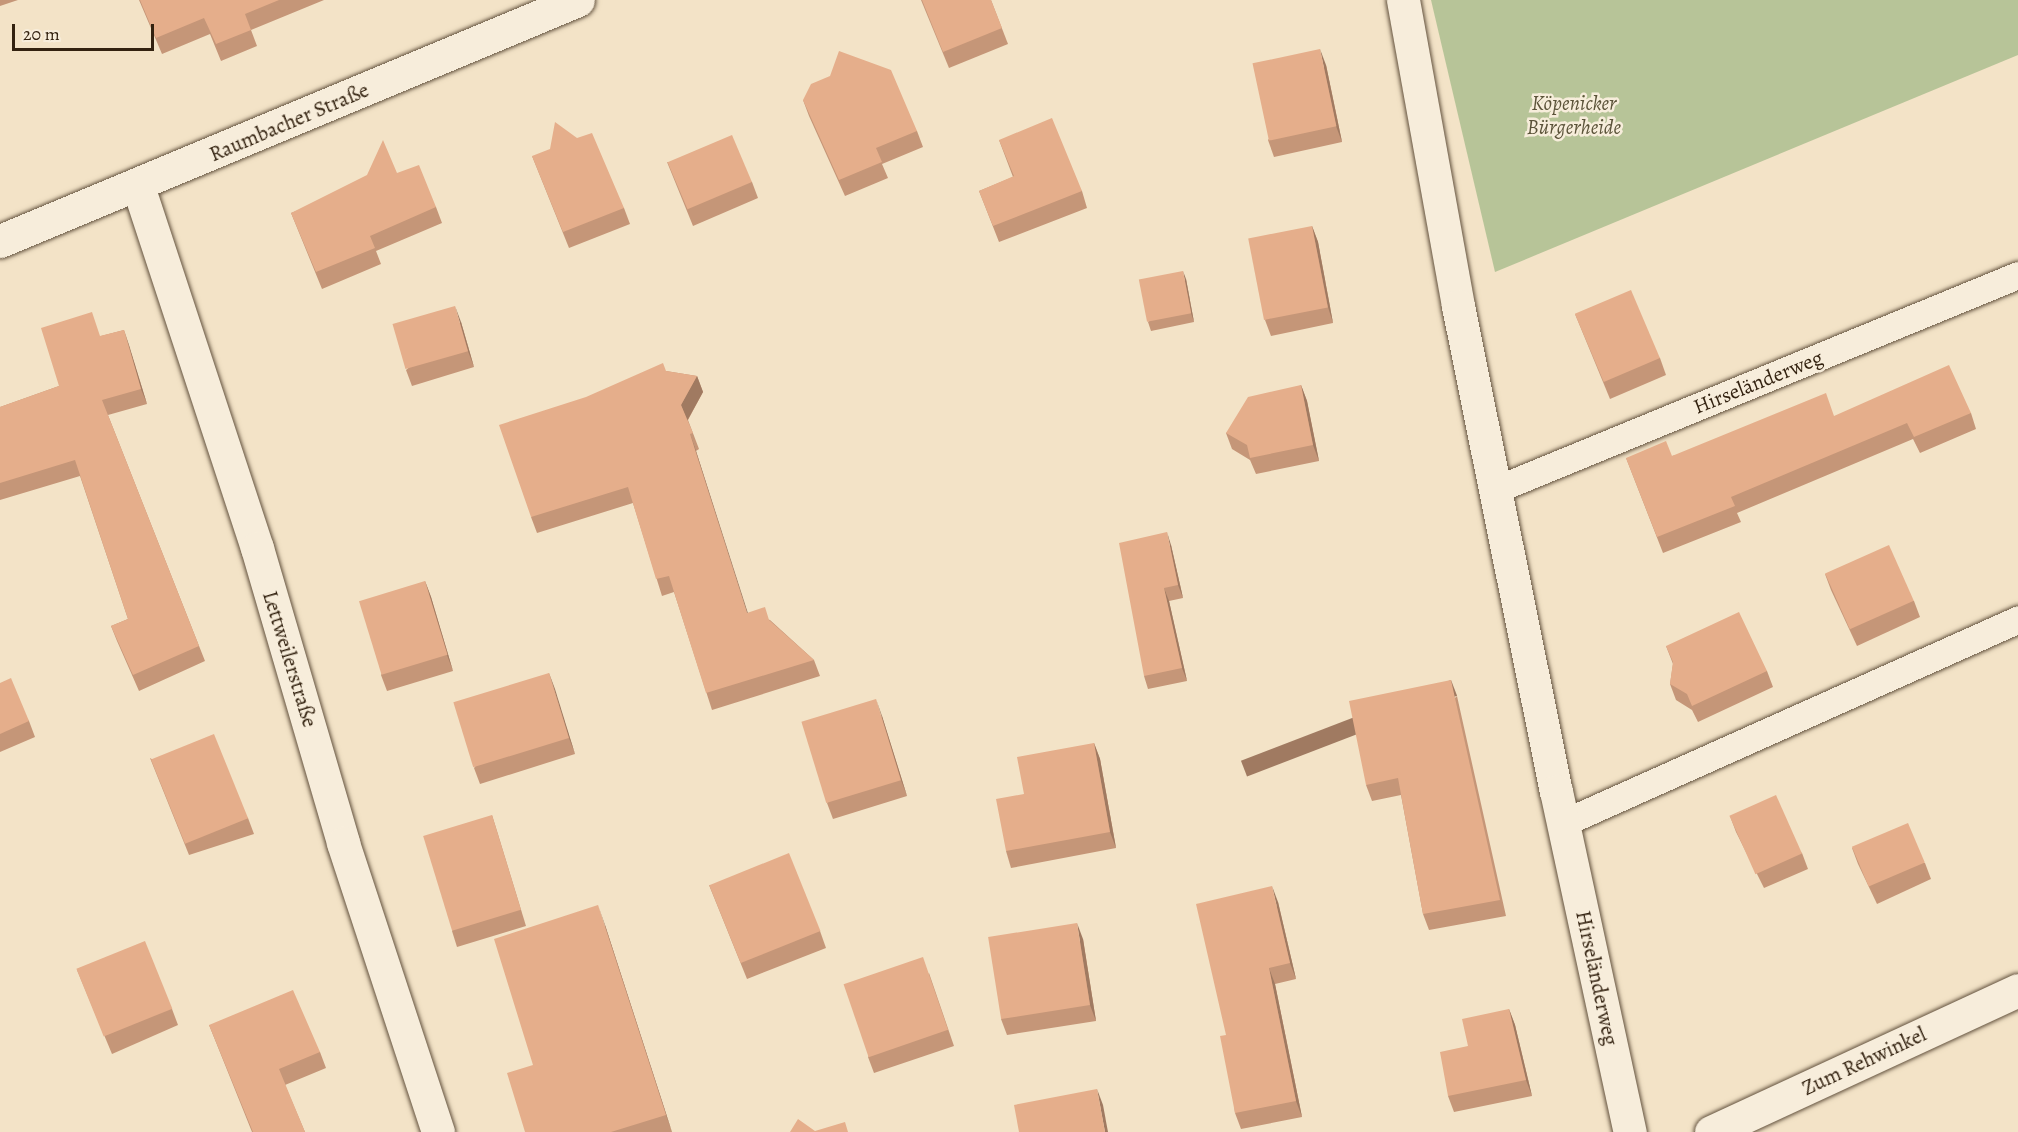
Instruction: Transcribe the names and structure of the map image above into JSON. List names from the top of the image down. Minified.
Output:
{"streets":{"street":["Raumbacher Straße","Hirseländerweg","Lettweilerstraße","Zum Rehwinkel"]},"crossings":[["Raumbacher Straße","Lettweilerstraße"]],"parks":["Köpenicker Bürgerheide"],"scale_bar":"20 m"}
